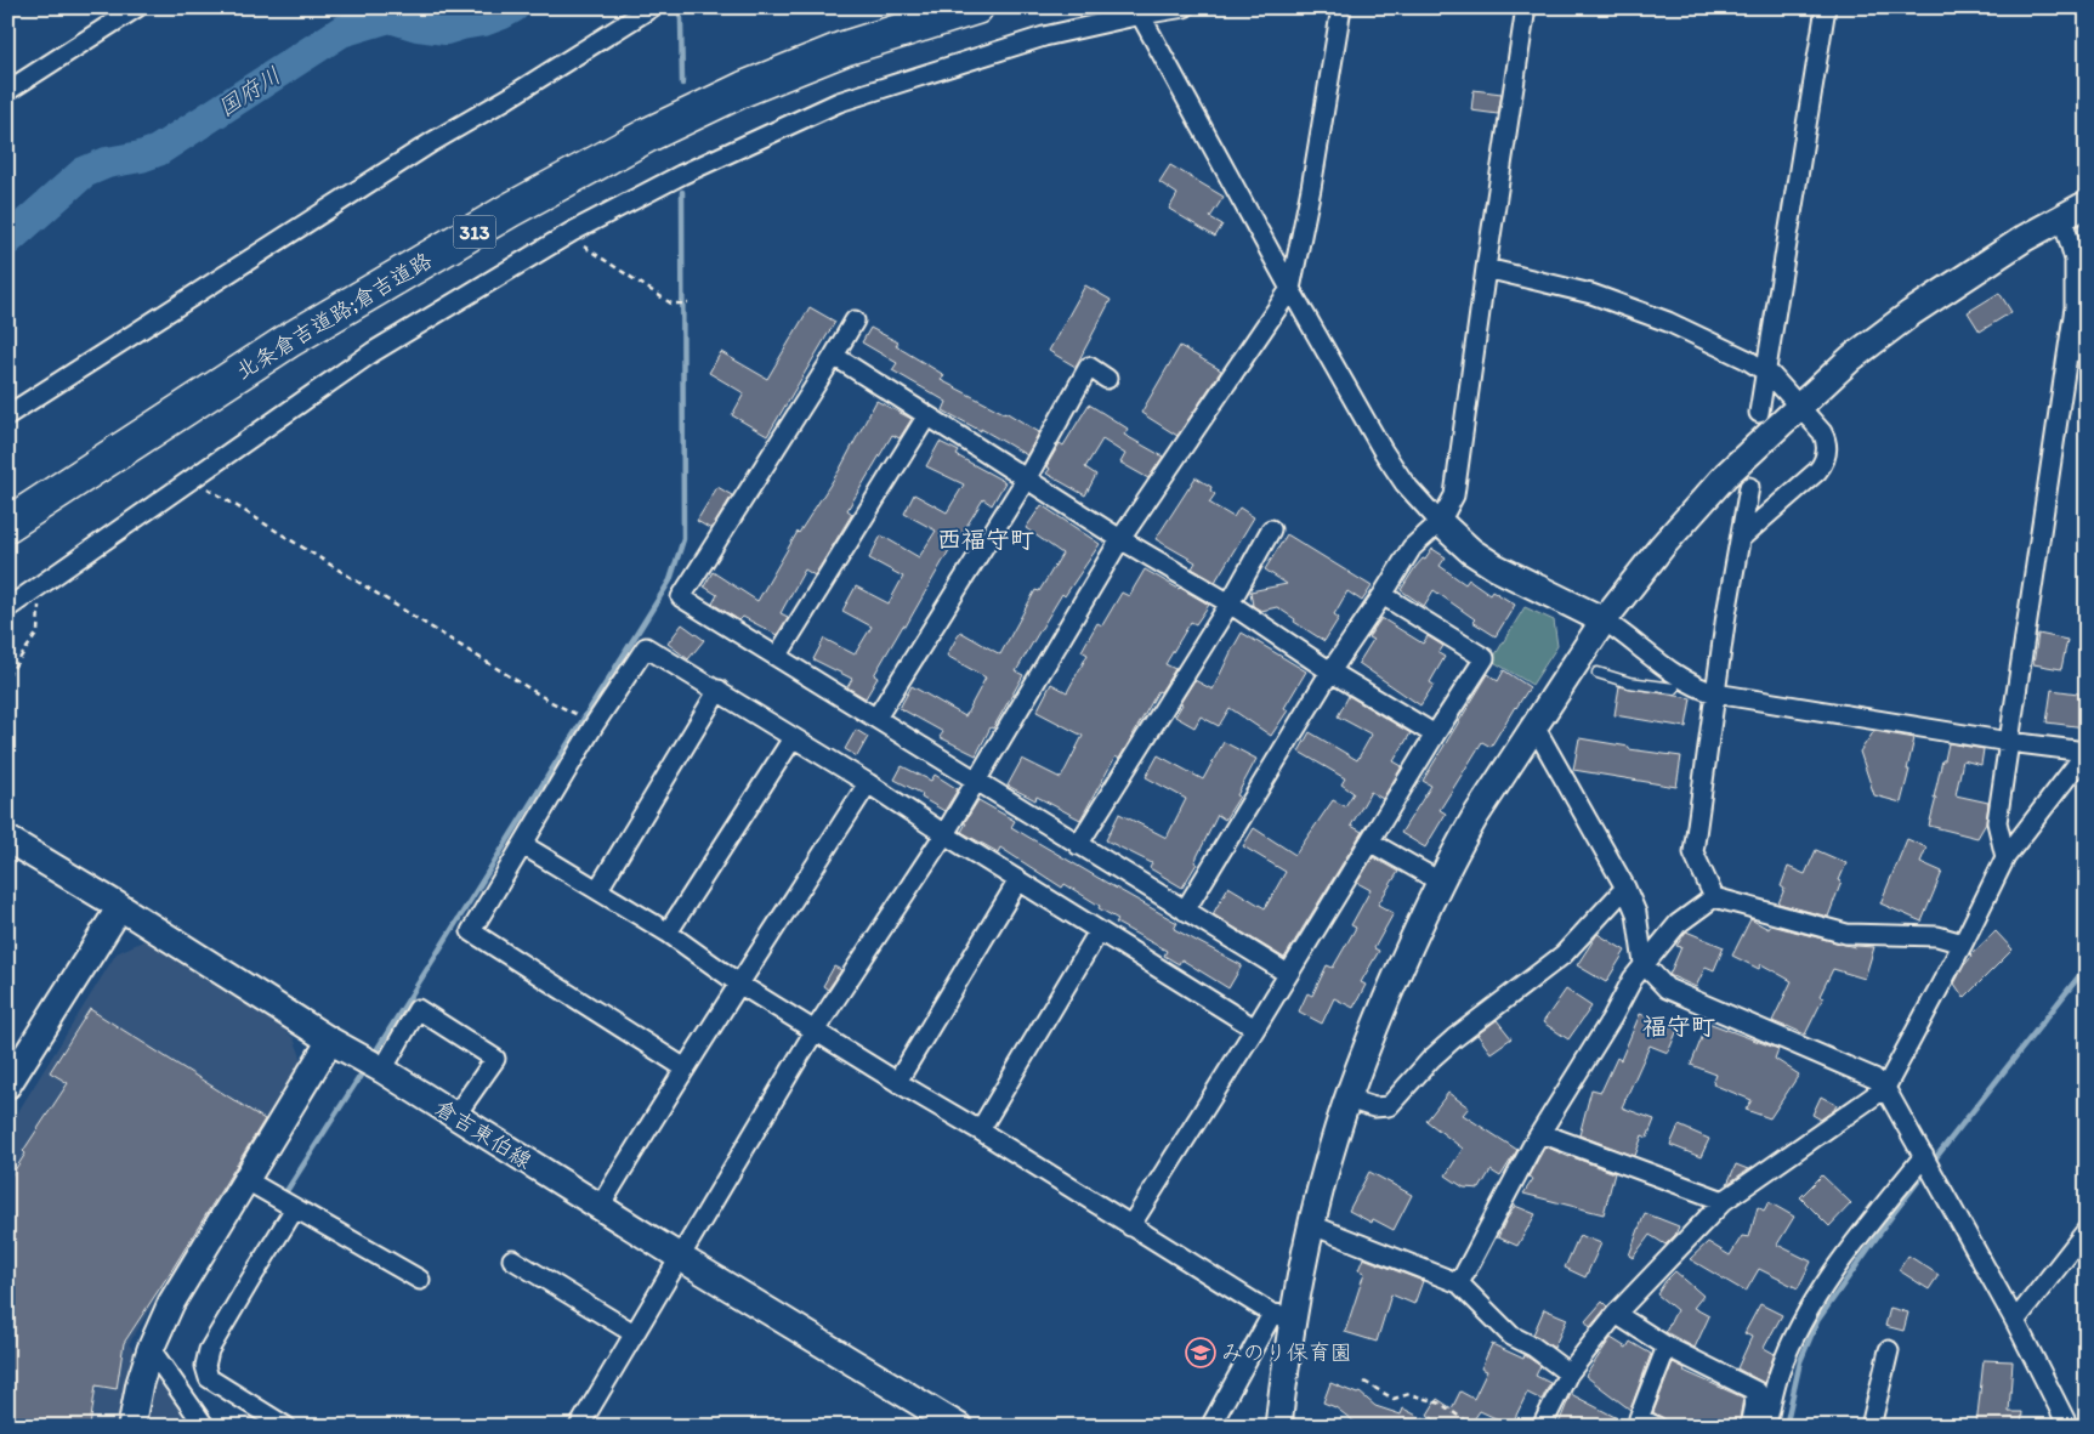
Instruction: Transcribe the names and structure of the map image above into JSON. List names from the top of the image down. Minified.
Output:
{"streets":{"highway":["313","北条倉吉道路;倉吉道路"],"street":["倉吉東伯線"]},"districts":["西福守町","福守町"],"water":["国府川"],"places":{"school or university":["みのり保育園"]}}
